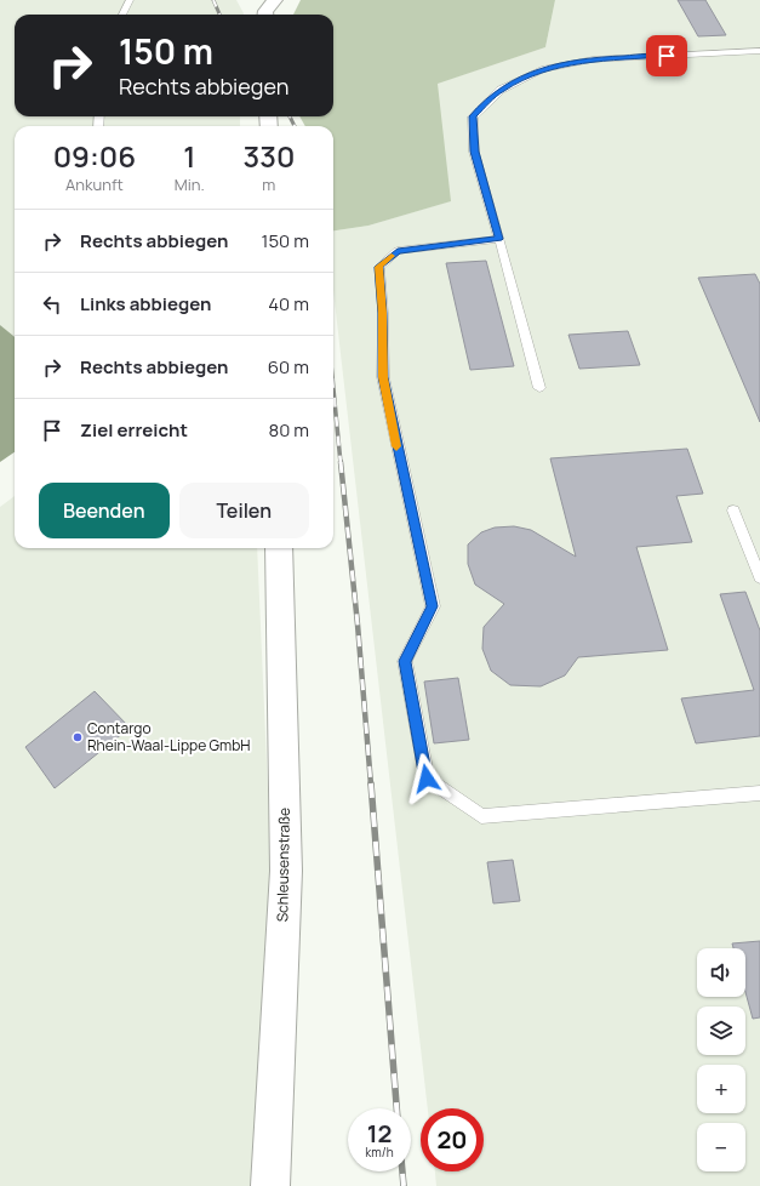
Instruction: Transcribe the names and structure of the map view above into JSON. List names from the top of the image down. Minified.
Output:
{"streets":{"street":["Schleusenstraße"]},"places":["Contargo Rhein-Waal-Lippe GmbH"],"page":{"turn":["150 m","Rechts abbiegen"],"eta":["09:06","Ankunft","1","Min.","330","m"],"list":[{"name":"Rechts abbiegen","value":"150 m"},{"name":"Links abbiegen","value":"40 m"},{"name":"Rechts abbiegen","value":"60 m"},{"name":"Ziel erreicht","value":"80 m"}],"buttons":["Beenden","Teilen"],"map_buttons":["+","−"],"speed":"12 km/h","limit":"20"}}
